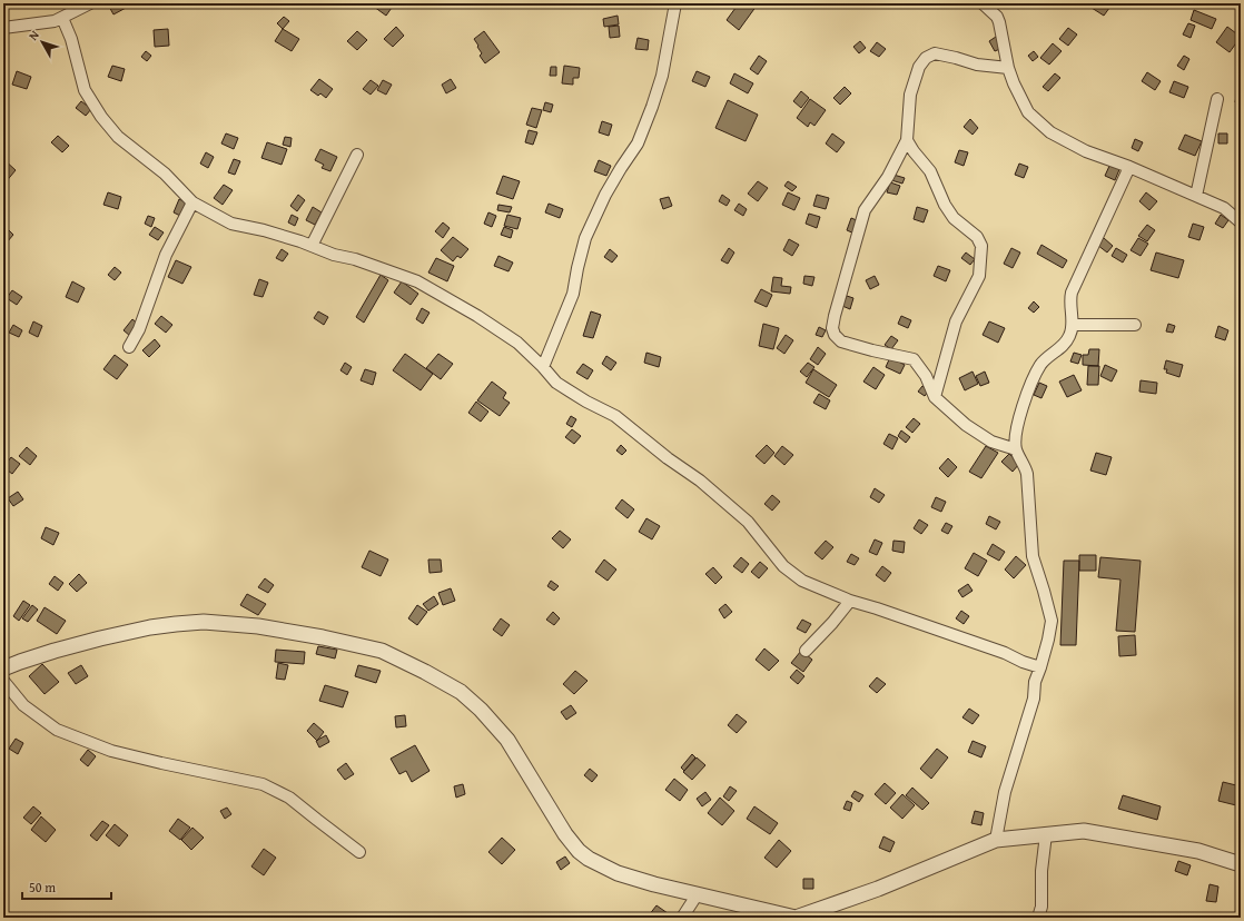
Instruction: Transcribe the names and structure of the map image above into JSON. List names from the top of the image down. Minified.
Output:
{"scale_bar":"50 m","north":"top left"}
